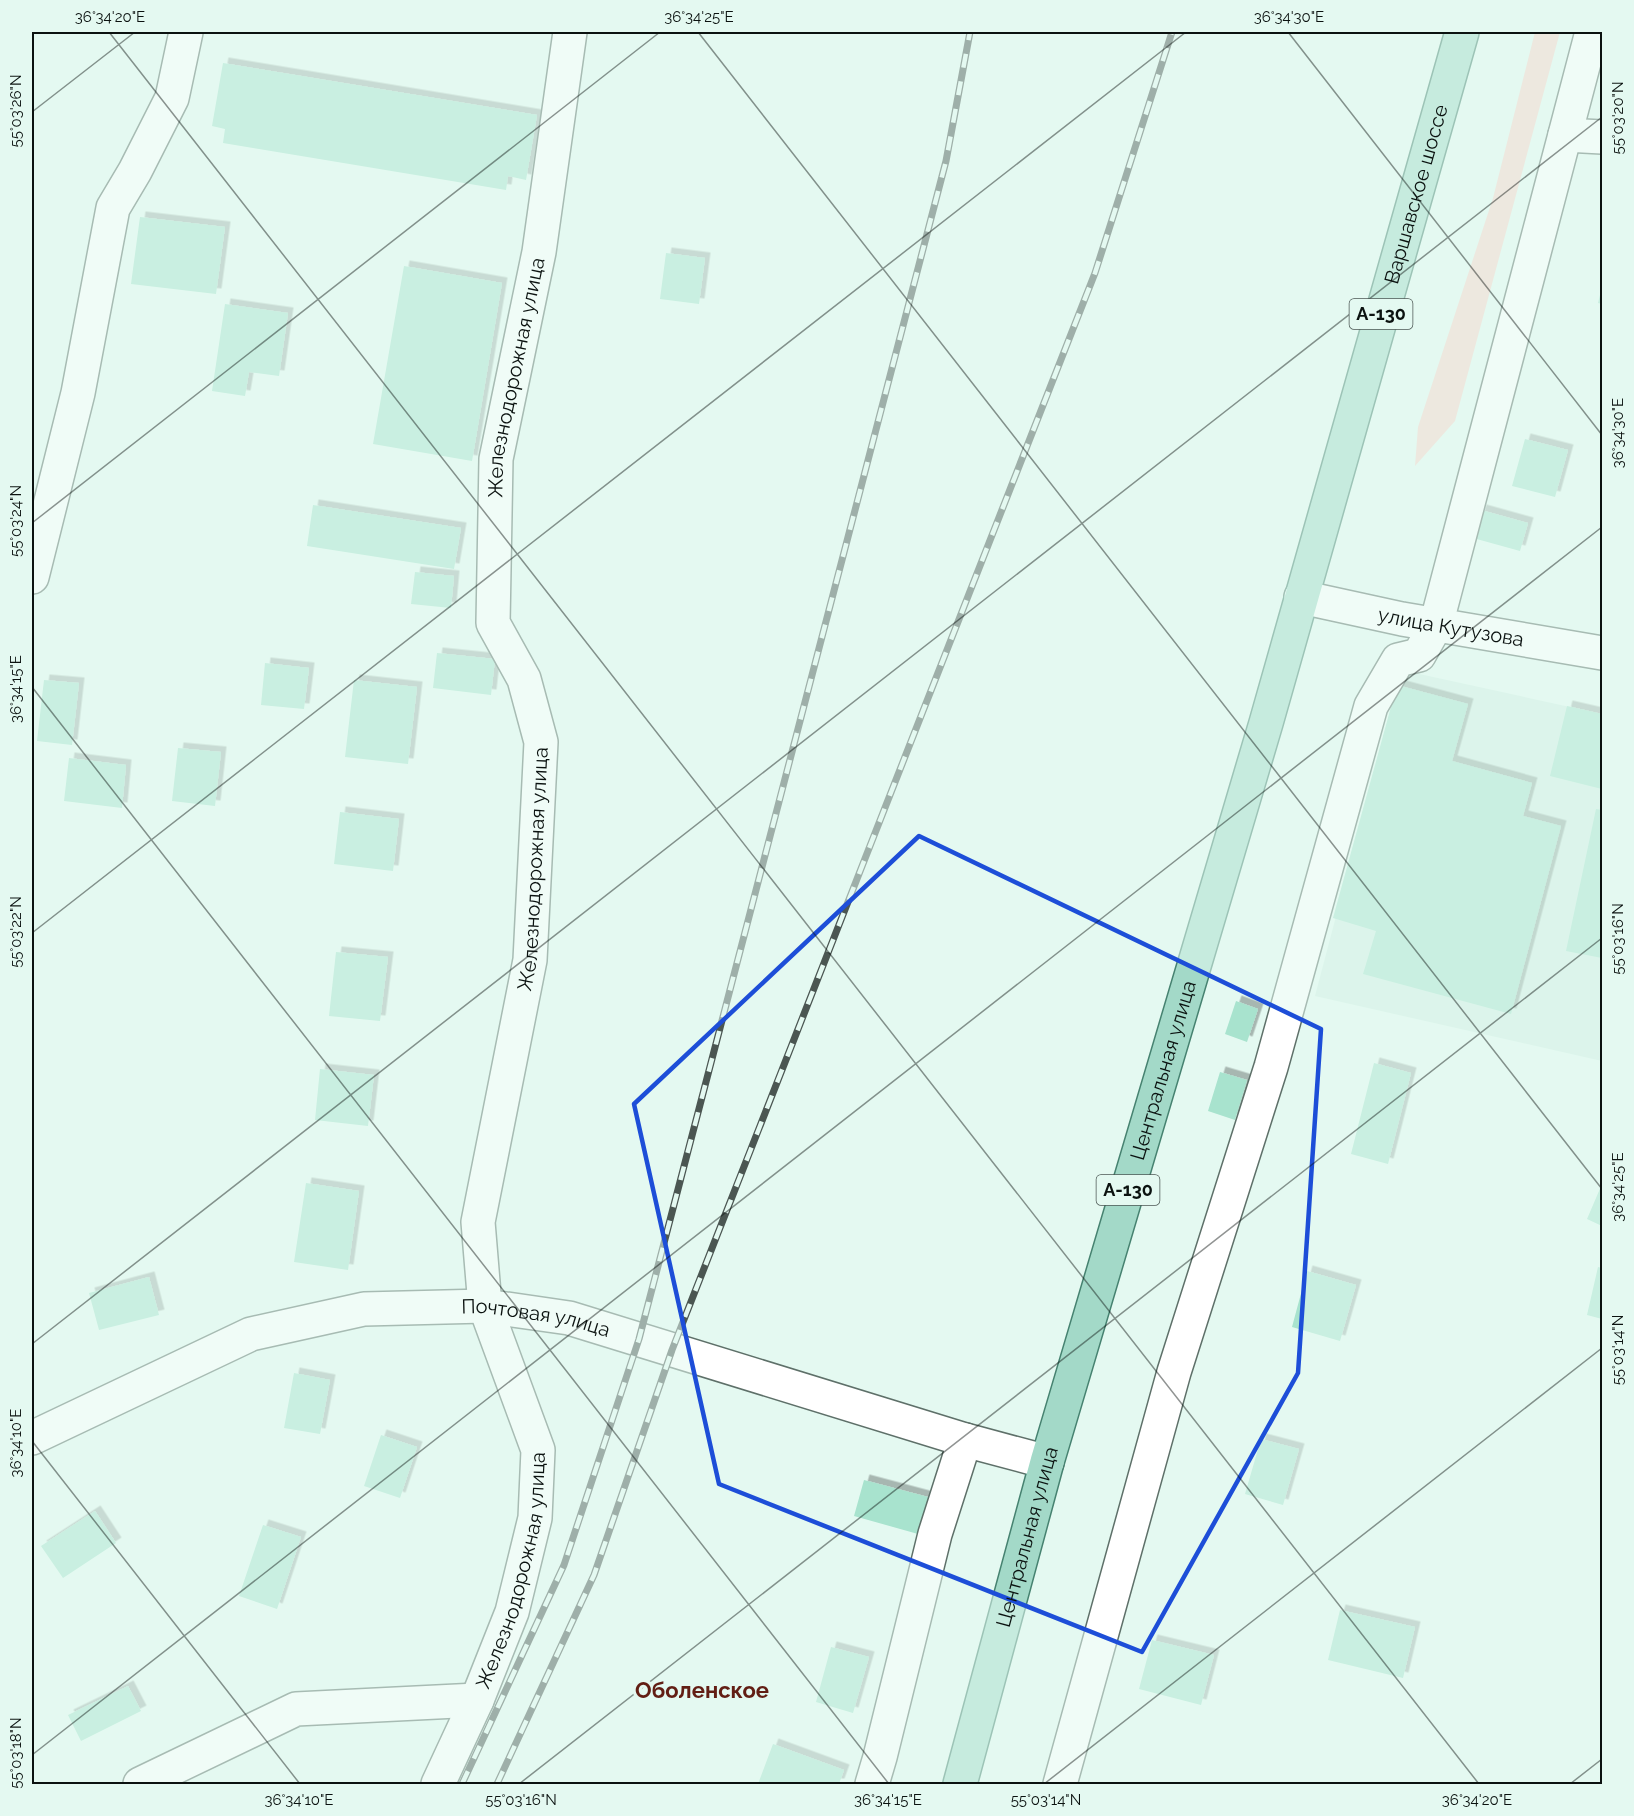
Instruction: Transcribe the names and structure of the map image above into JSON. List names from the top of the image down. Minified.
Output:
{"streets":{"main road":["Варшавское шоссе","А-130","Центральная улица"],"street":["Железнодорожная улица","улица Кутузова","Почтовая улица"]},"crossings":[["Варшавское шоссе","улица Кутузова"],["Варшавское шоссе","Центральная улица"],["Железнодорожная улица","Почтовая улица"],["улица Кутузова","Центральная улица"],["Центральная улица","Почтовая улица"]],"districts":["Оболенское"],"coordinates":["36°34'20\"E","36°34'25\"E","36°34'30\"E","55°03'26\"N","55°03'20\"N","55°03'24\"N","36°34'15\"E","55°03'22\"N","55°03'16\"N","55°03'14\"N","36°34'10\"E","55°03'18\"N"]}
